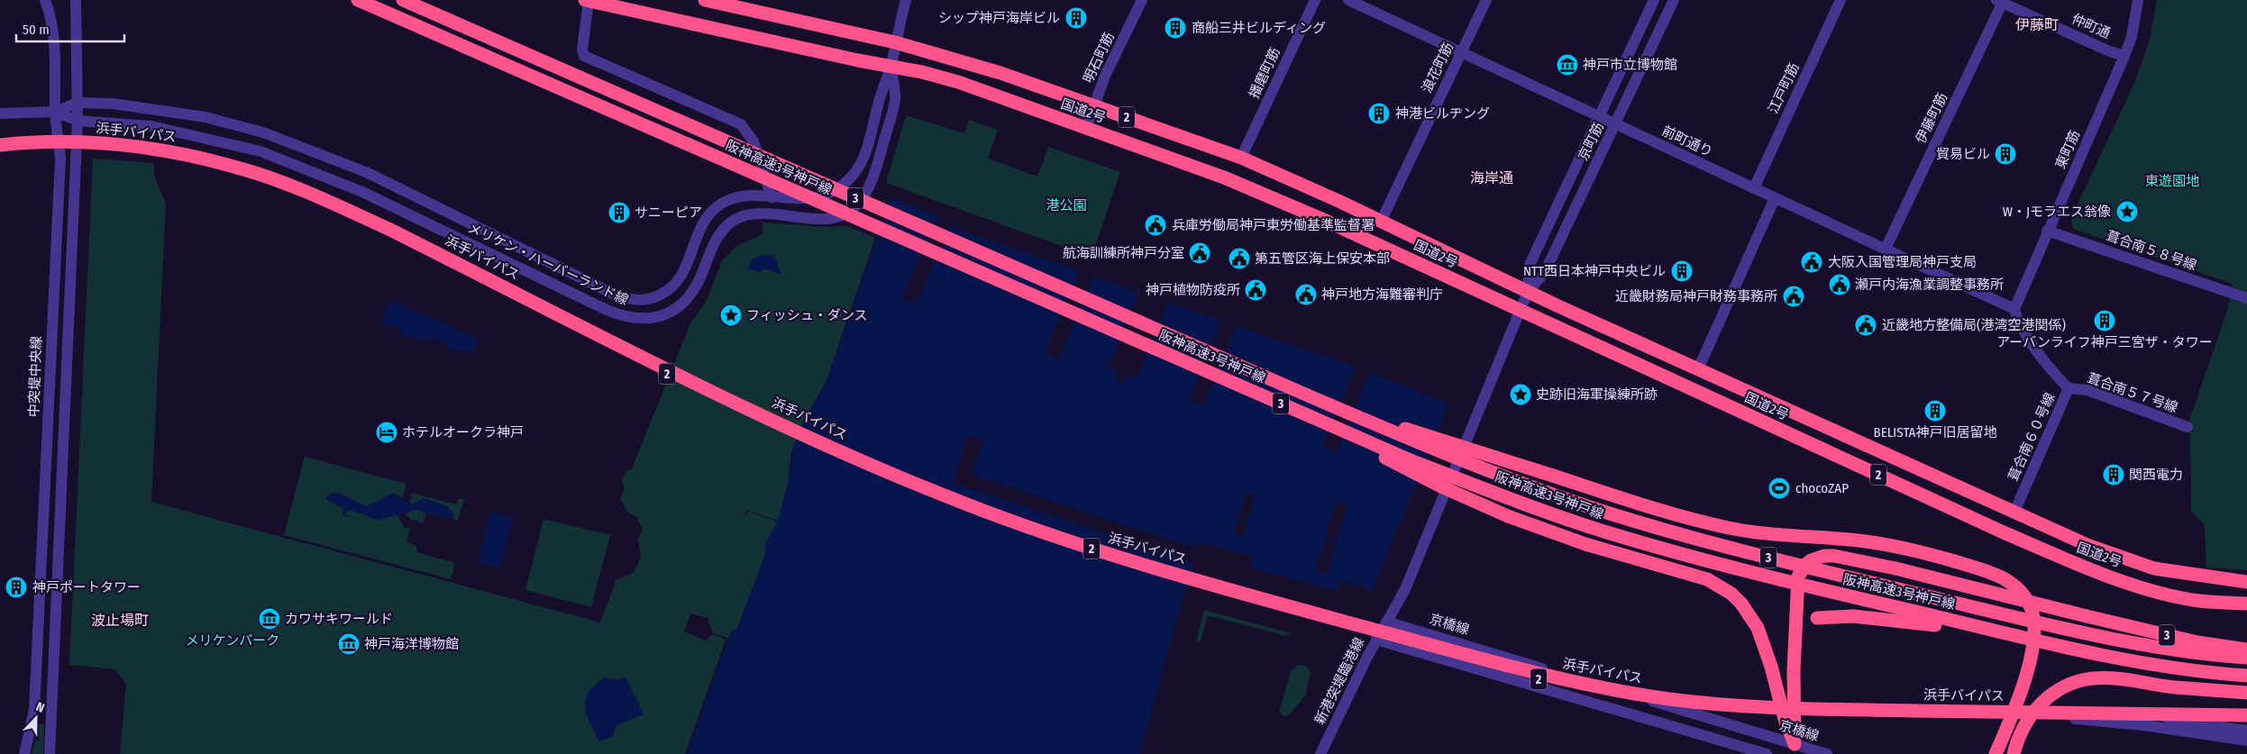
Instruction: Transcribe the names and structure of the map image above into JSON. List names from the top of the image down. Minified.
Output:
{"streets":{"highway":["国道2号","2","浜手バイパス","阪神高速3号神戸線","3"],"street":["仲町通","明石町筋","浪花町筋","播磨町筋","江戸町筋","伊藤町筋","京町筋","前町通り","東町筋","葺合南５８号線","メリケン・ハーバーランド線","中突堤中央線","葺合南５７号線","葺合南６０号線","京橋線","新港突堤臨港線"]},"crossings":[["仲町通","伊藤町筋"],["仲町通","東町筋"],["明石町筋","国道2号"],["浪花町筋","国道2号"],["浪花町筋","前町通り"],["播磨町筋","国道2号"],["江戸町筋","前町通り"],["国道2号","京町筋"],["国道2号","メリケン・ハーバーランド線"],["国道2号","葺合南６０号線"],["伊藤町筋","前町通り"],["京町筋","前町通り"],["前町通り","東町筋"],["前町通り","葺合南６０号線"],["東町筋","葺合南５８号線"],["東町筋","葺合南６０号線"],["阪神高速3号神戸線","3"],["3","京橋線"],["メリケン・ハーバーランド線","中突堤中央線"],["葺合南５７号線","葺合南６０号線"],["京橋線","新港突堤臨港線"]],"districts":["伊藤町","海岸通","波止場町"],"parks":["東遊園地","港公園","メリケンパーク"],"places":{"building":["シップ神戸海岸ビル","商船三井ビルディング","神港ビルヂング","貿易ビル","サニーピア","NTT西日本神戸中央ビル","アーバンライフ神戸三宮ザ・タワー","BELISTA神戸旧居留地","関西電力","神戸ポートタワー"],"museum":["神戸市立博物館","カワサキワールド","神戸海洋博物館"],"place":["W・Jモラエス翁像","フィッシュ・ダンス","史跡旧海軍操練所跡"],"public building":["兵庫労働局神戸東労働基準監督署","航海訓練所神戸分室","第五管区海上保安本部","大阪入国管理局神戸支局","瀬戸内海漁業調整事務所","神戸植物防疫所","神戸地方海難審判庁","近畿財務局神戸財務事務所","近畿地方整備局(港湾空港関係)"],"hotel":["ホテルオークラ神戸"],"sports":["chocoZAP"]},"scale_bar":"50 m","north":"top"}
